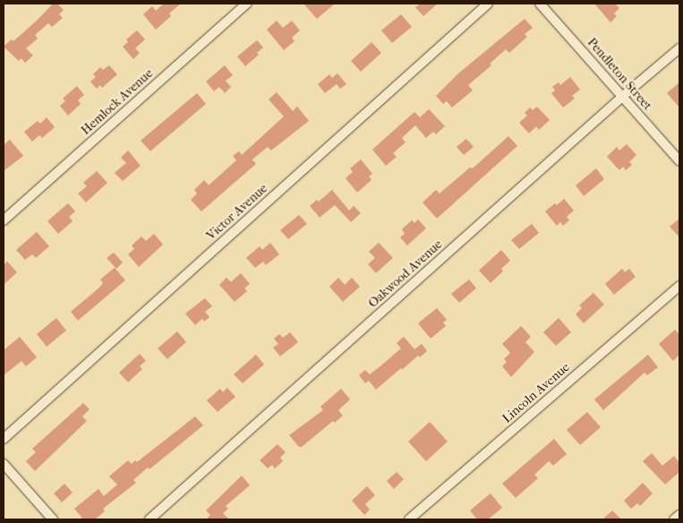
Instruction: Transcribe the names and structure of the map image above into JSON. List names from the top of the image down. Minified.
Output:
{"streets":{"street":["Pendleton Street","Hemlock Avenue","Victor Avenue","Oakwood Avenue","Lincoln Avenue"]},"crossings":[["Pendleton Street","Oakwood Avenue"]]}
